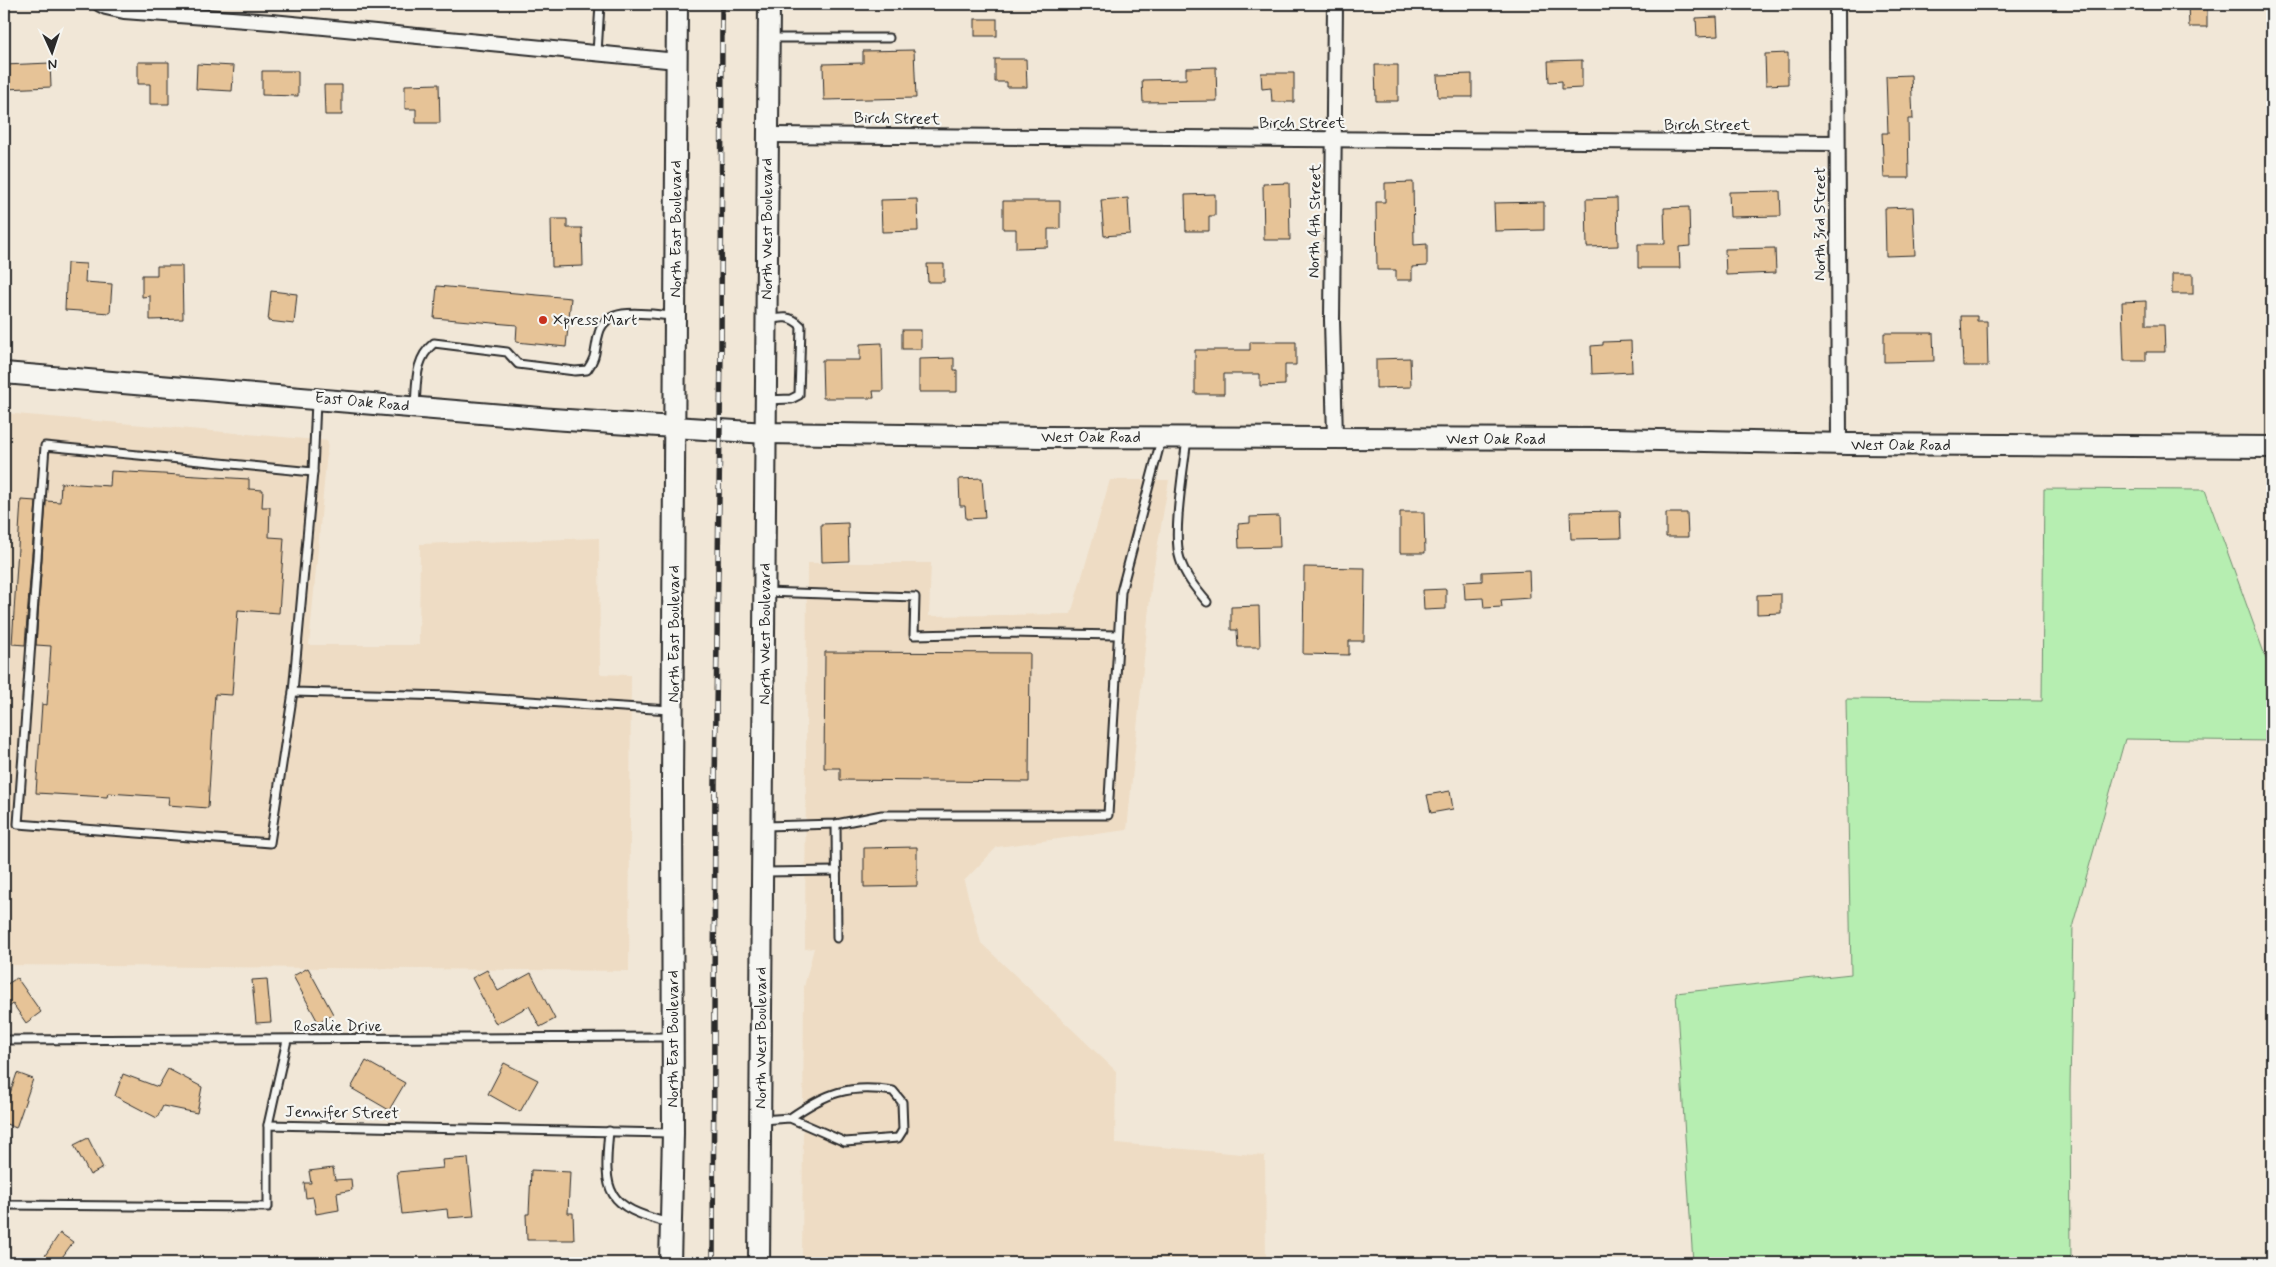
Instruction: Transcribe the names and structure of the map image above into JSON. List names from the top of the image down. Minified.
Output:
{"streets":{"main road":["North East Boulevard","North West Boulevard","East Oak Road","West Oak Road"],"street":["Birch Street","North 4th Street","North 3rd Street"],"lane":["Rosalie Drive","Jennifer Street"]},"crossings":[["Birch Street","North 4th Street"],["Birch Street","North 3rd Street"],["Birch Street","North West Boulevard"],["North 4th Street","West Oak Road"],["North 3rd Street","West Oak Road"],["North East Boulevard","East Oak Road"],["North East Boulevard","Rosalie Drive"],["North East Boulevard","Jennifer Street"],["North West Boulevard","West Oak Road"],["East Oak Road","West Oak Road"]],"places":["Xpress Mart"],"north":"bottom"}
